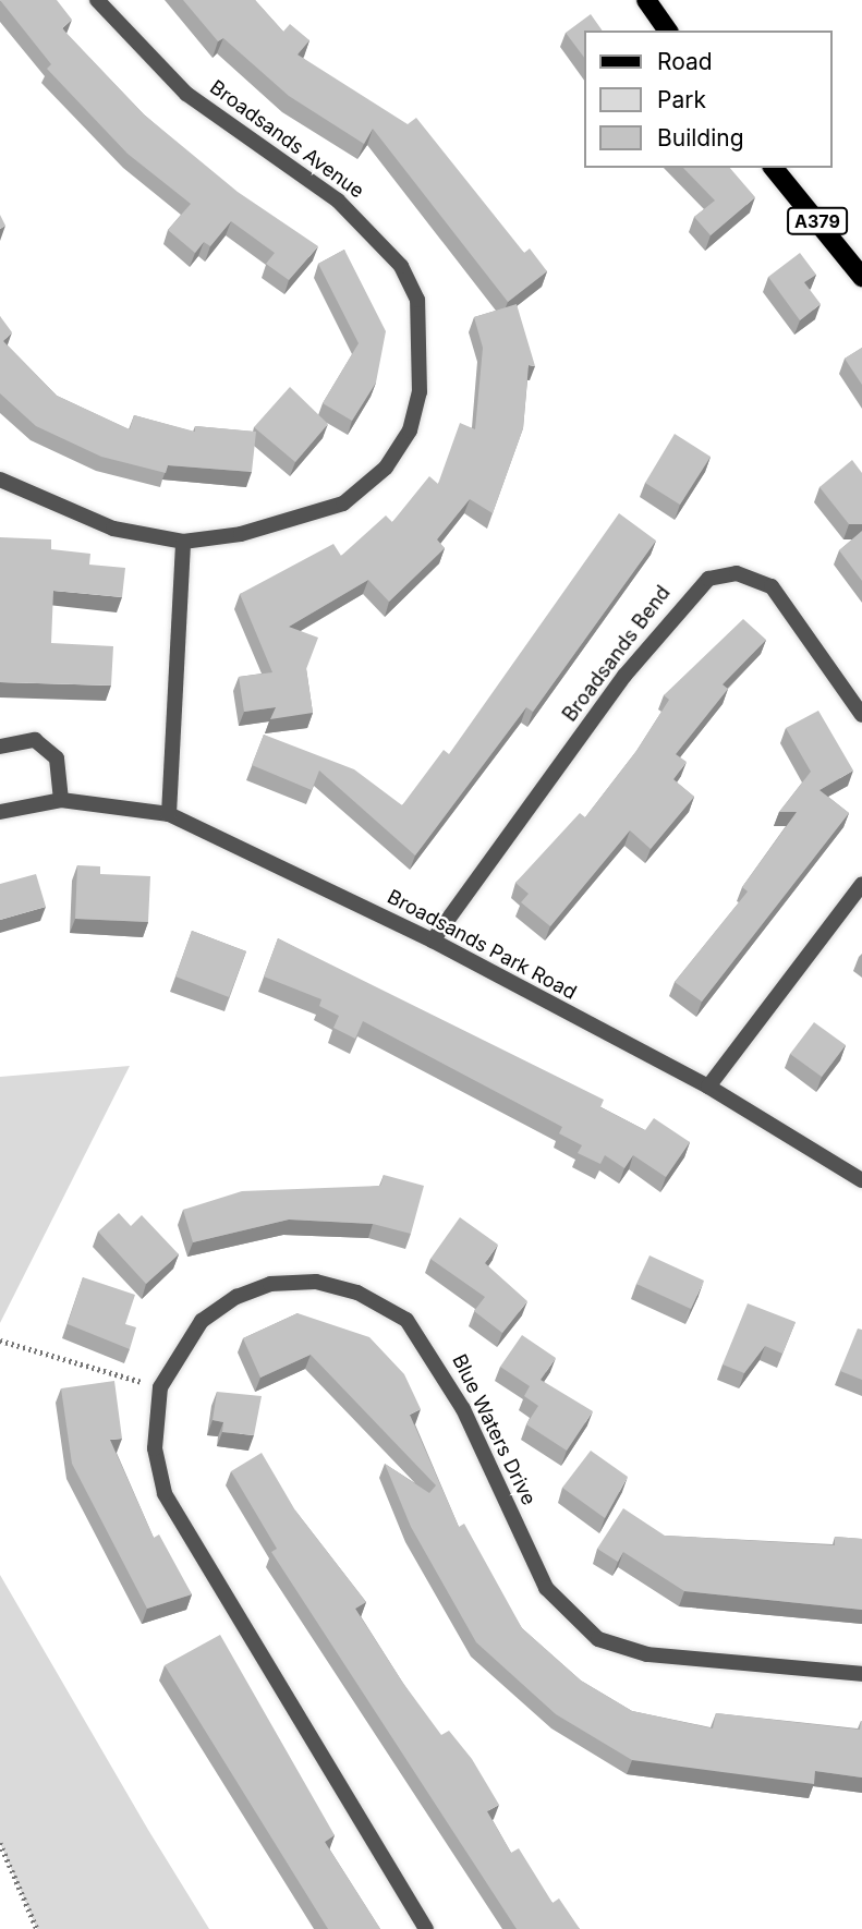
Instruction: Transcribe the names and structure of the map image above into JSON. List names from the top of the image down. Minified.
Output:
{"streets":{"main road":["A379"],"street":["Broadsands Avenue","Broadsands Bend","Broadsands Park Road","Blue Waters Drive"]},"crossings":[["Broadsands Bend","Broadsands Park Road"]],"legend":["Road","Park","Building"]}
